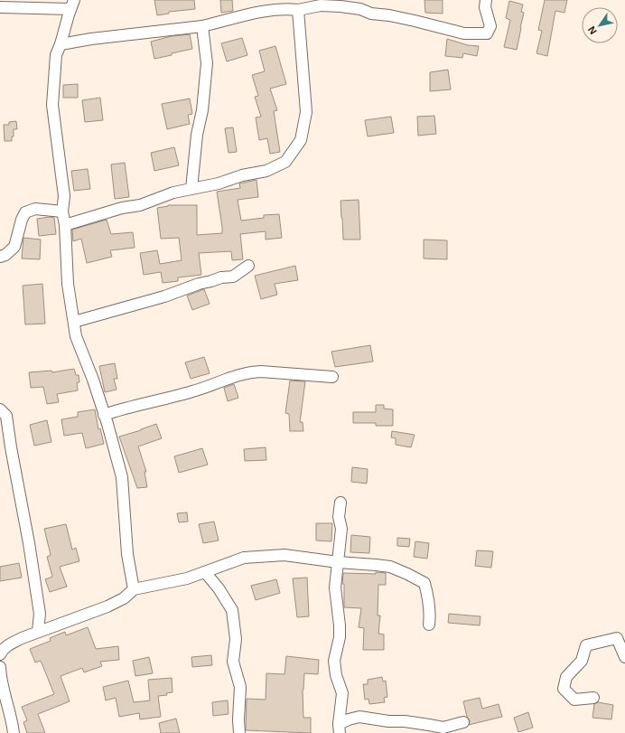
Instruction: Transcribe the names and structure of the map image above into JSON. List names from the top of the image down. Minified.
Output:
{"north":"bottom left"}
